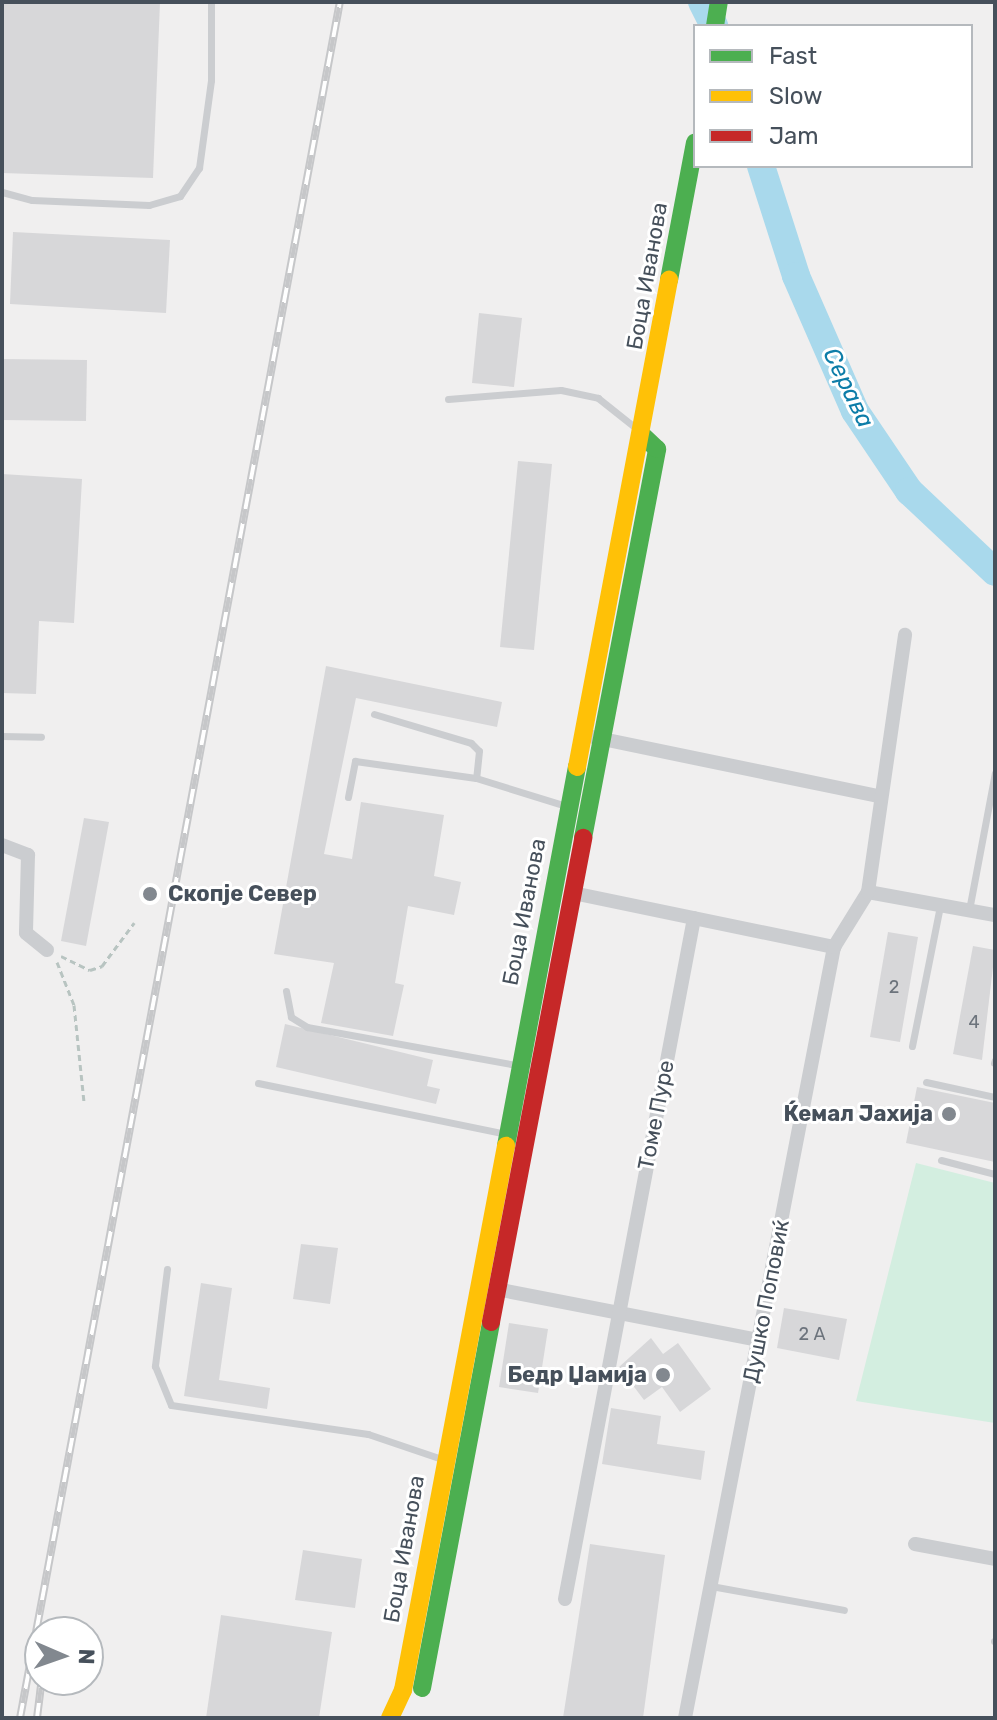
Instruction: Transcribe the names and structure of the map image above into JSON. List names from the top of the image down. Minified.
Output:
{"streets":{"street":["Боца Иванова","Томе Пуре","Душко Поповиќ"]},"water":["Серава"],"places":["Скопје Север","Ќемал Јахија","Бедр Џамија"],"house_numbers":["2","4","2 А"],"legend":["Fast","Slow","Jam"],"north":"right"}
